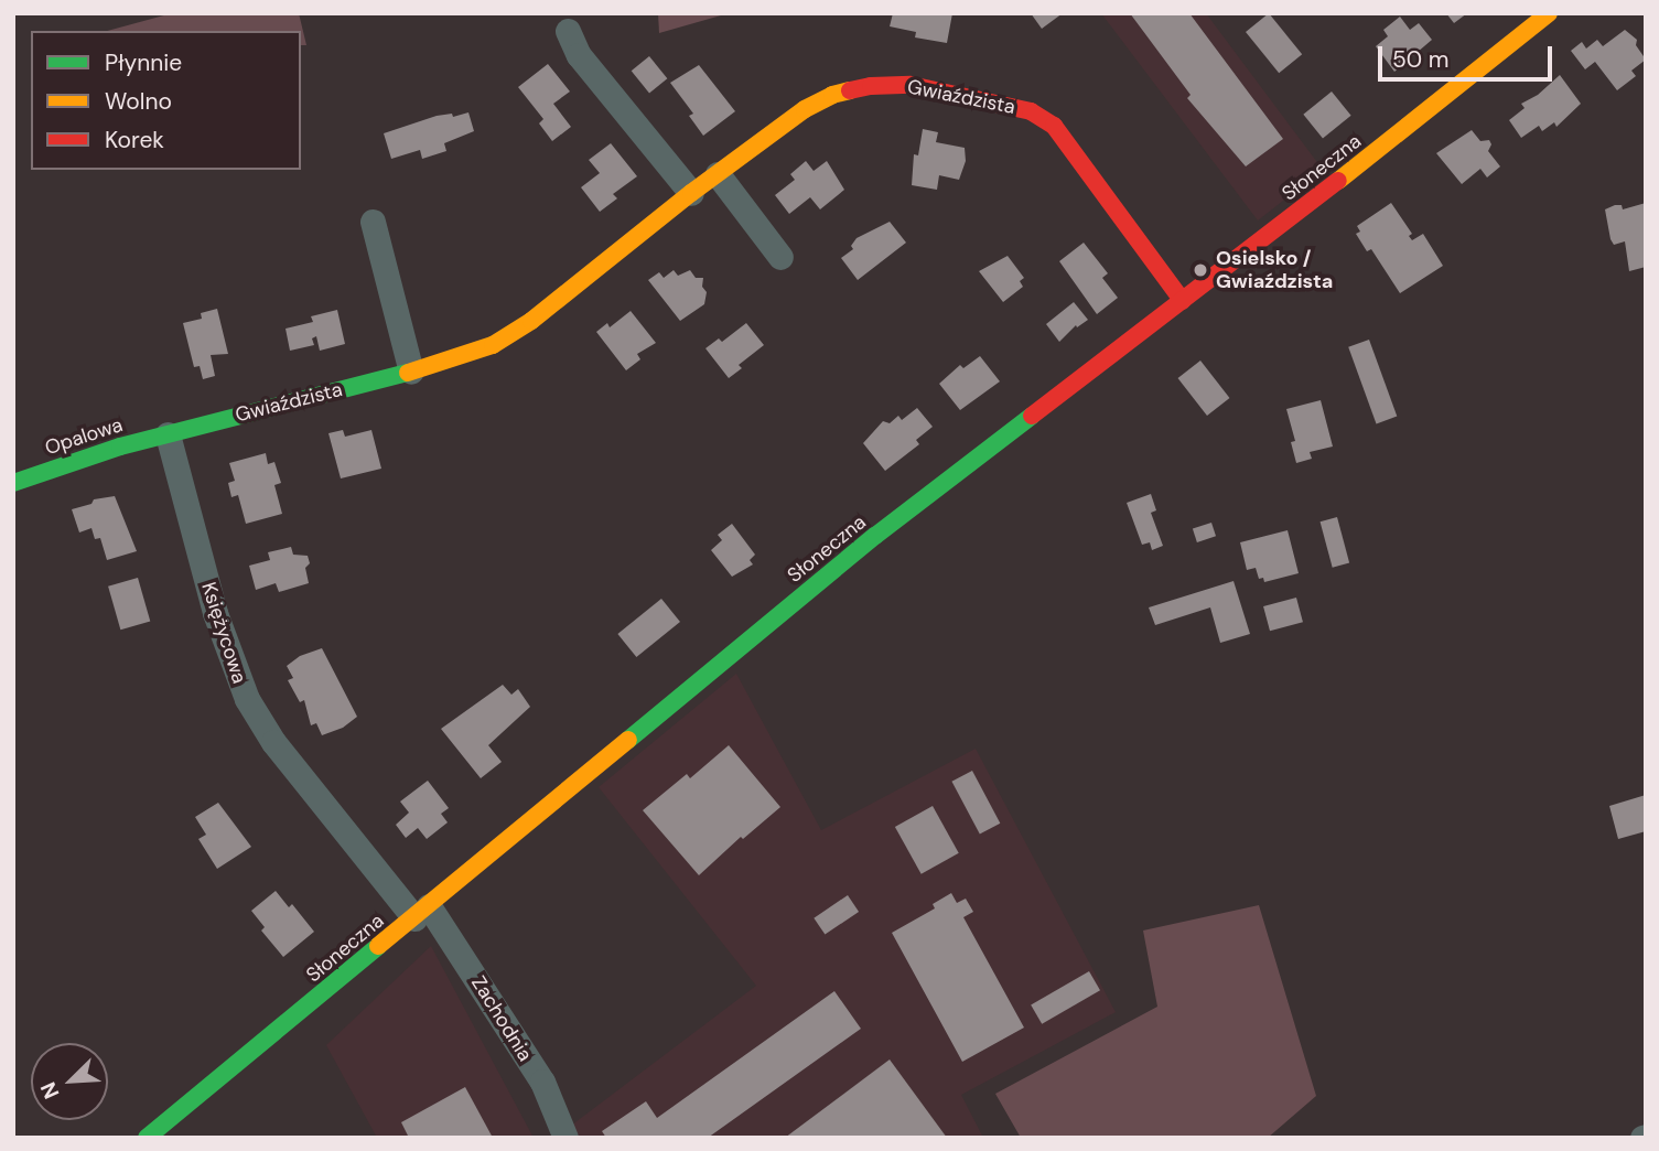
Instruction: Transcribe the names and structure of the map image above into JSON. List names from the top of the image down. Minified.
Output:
{"streets":{"street":["Gwiaździsta","Słoneczna","Opalowa","Księżycowa","Zachodnia"]},"crossings":[["Gwiaździsta","Słoneczna"],["Gwiaździsta","Opalowa"],["Gwiaździsta","Księżycowa"],["Słoneczna","Księżycowa"],["Słoneczna","Zachodnia"],["Opalowa","Księżycowa"],["Księżycowa","Zachodnia"]],"places":["Osielsko / Gwiaździsta"],"legend":["Płynnie","Wolno","Korek"],"scale_bar":"50 m","north":"bottom left"}
